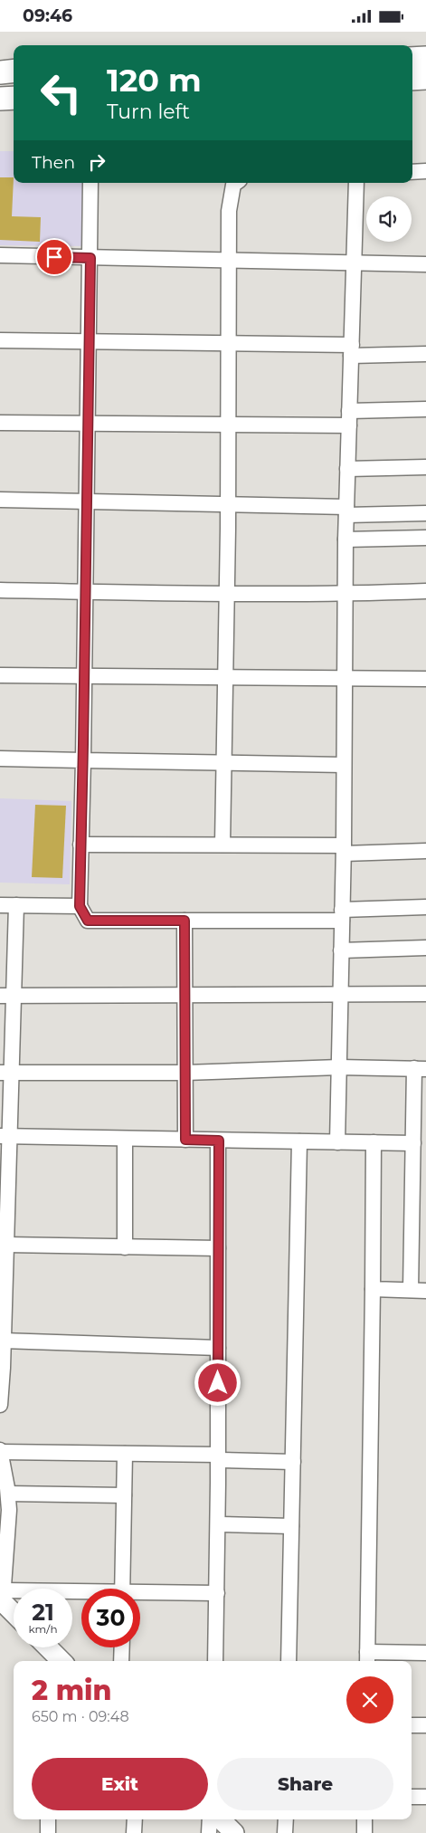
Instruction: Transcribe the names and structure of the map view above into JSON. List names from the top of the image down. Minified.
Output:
{"page":{"status":"09:46","turn":["120 m","Turn left"],"then":"Then","speed":"21 km/h","limit":"30","heading":["2 min","650 m · 09:48"],"buttons":["Exit","Share"]}}
